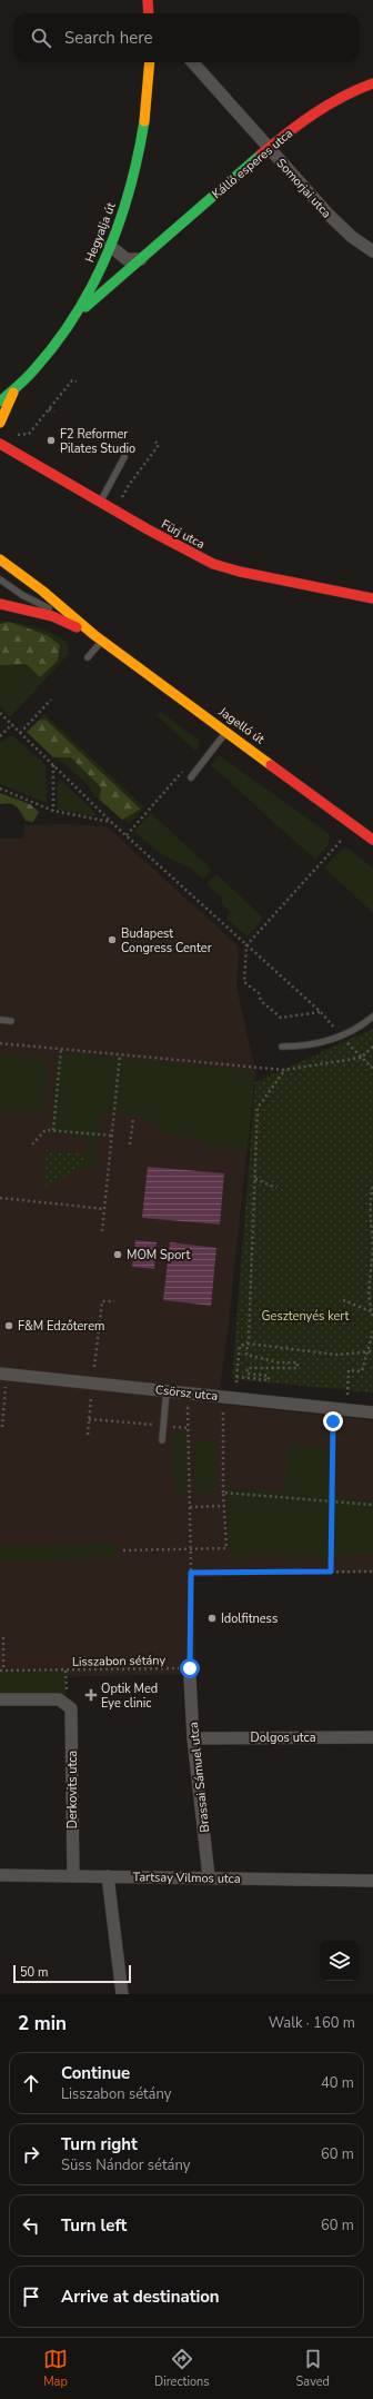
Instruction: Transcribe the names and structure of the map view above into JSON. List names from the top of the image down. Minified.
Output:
{"streets":{"street":["Kálló esperes utca","Somorjai utca","Hegyalja út","Fürj utca","Jagelló út","Csörsz utca","Dolgos utca","Brassai Sámuel utca","Derkovits utca","Tartsay Vilmos utca"],"path":["Lisszabon sétány"]},"crossings":[["Kálló esperes utca","Somorjai utca"],["Kálló esperes utca","Hegyalja út"],["Lisszabon sétány","Brassai Sámuel utca"],["Dolgos utca","Brassai Sámuel utca"],["Brassai Sámuel utca","Tartsay Vilmos utca"],["Derkovits utca","Tartsay Vilmos utca"]],"parks":["Gesztenyés kert"],"places":{"other":["F2 Reformer Pilates Studio","Budapest Congress Center","MOM Sport","F&M Edzőterem","Idolfitness"],"health":["Optik Med Eye clinic"]},"scale_bar":"50 m","page":{"search":"Search here","scale":"50 m","heading":["2 min","Walk · 160 m"],"list":[["Continue","Lisszabon sétány","40 m"],["Turn right","Süss Nándor sétány","60 m"],["Turn left","60 m"],"Arrive at destination"],"nav":["Map","Directions","Saved"]}}
